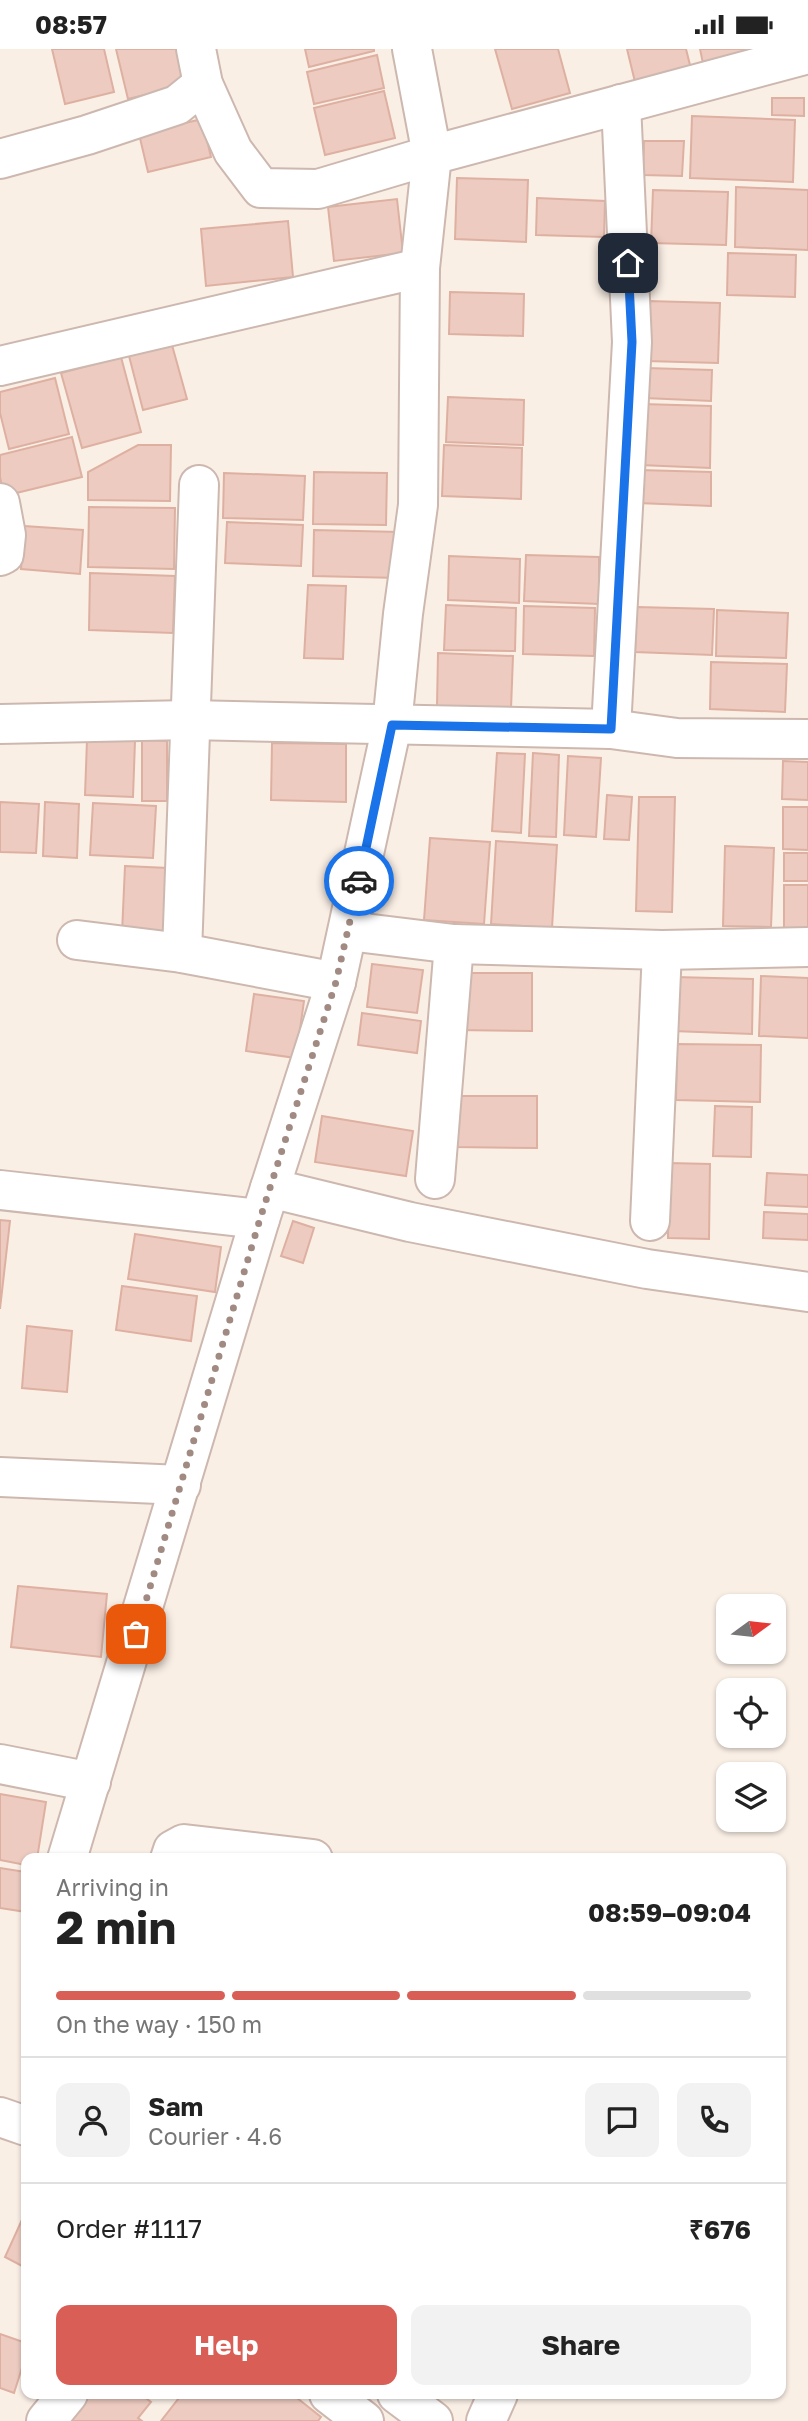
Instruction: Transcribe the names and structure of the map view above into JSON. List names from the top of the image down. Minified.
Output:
{"north":"right","page":{"status":"08:57","heading":["2 min","Arriving in","08:59–09:04"],"panel":["Sam","Courier · 4.6","Order #1117","₹676"],"bar":"On the way · 150 m","buttons":["Help","Share"]}}
